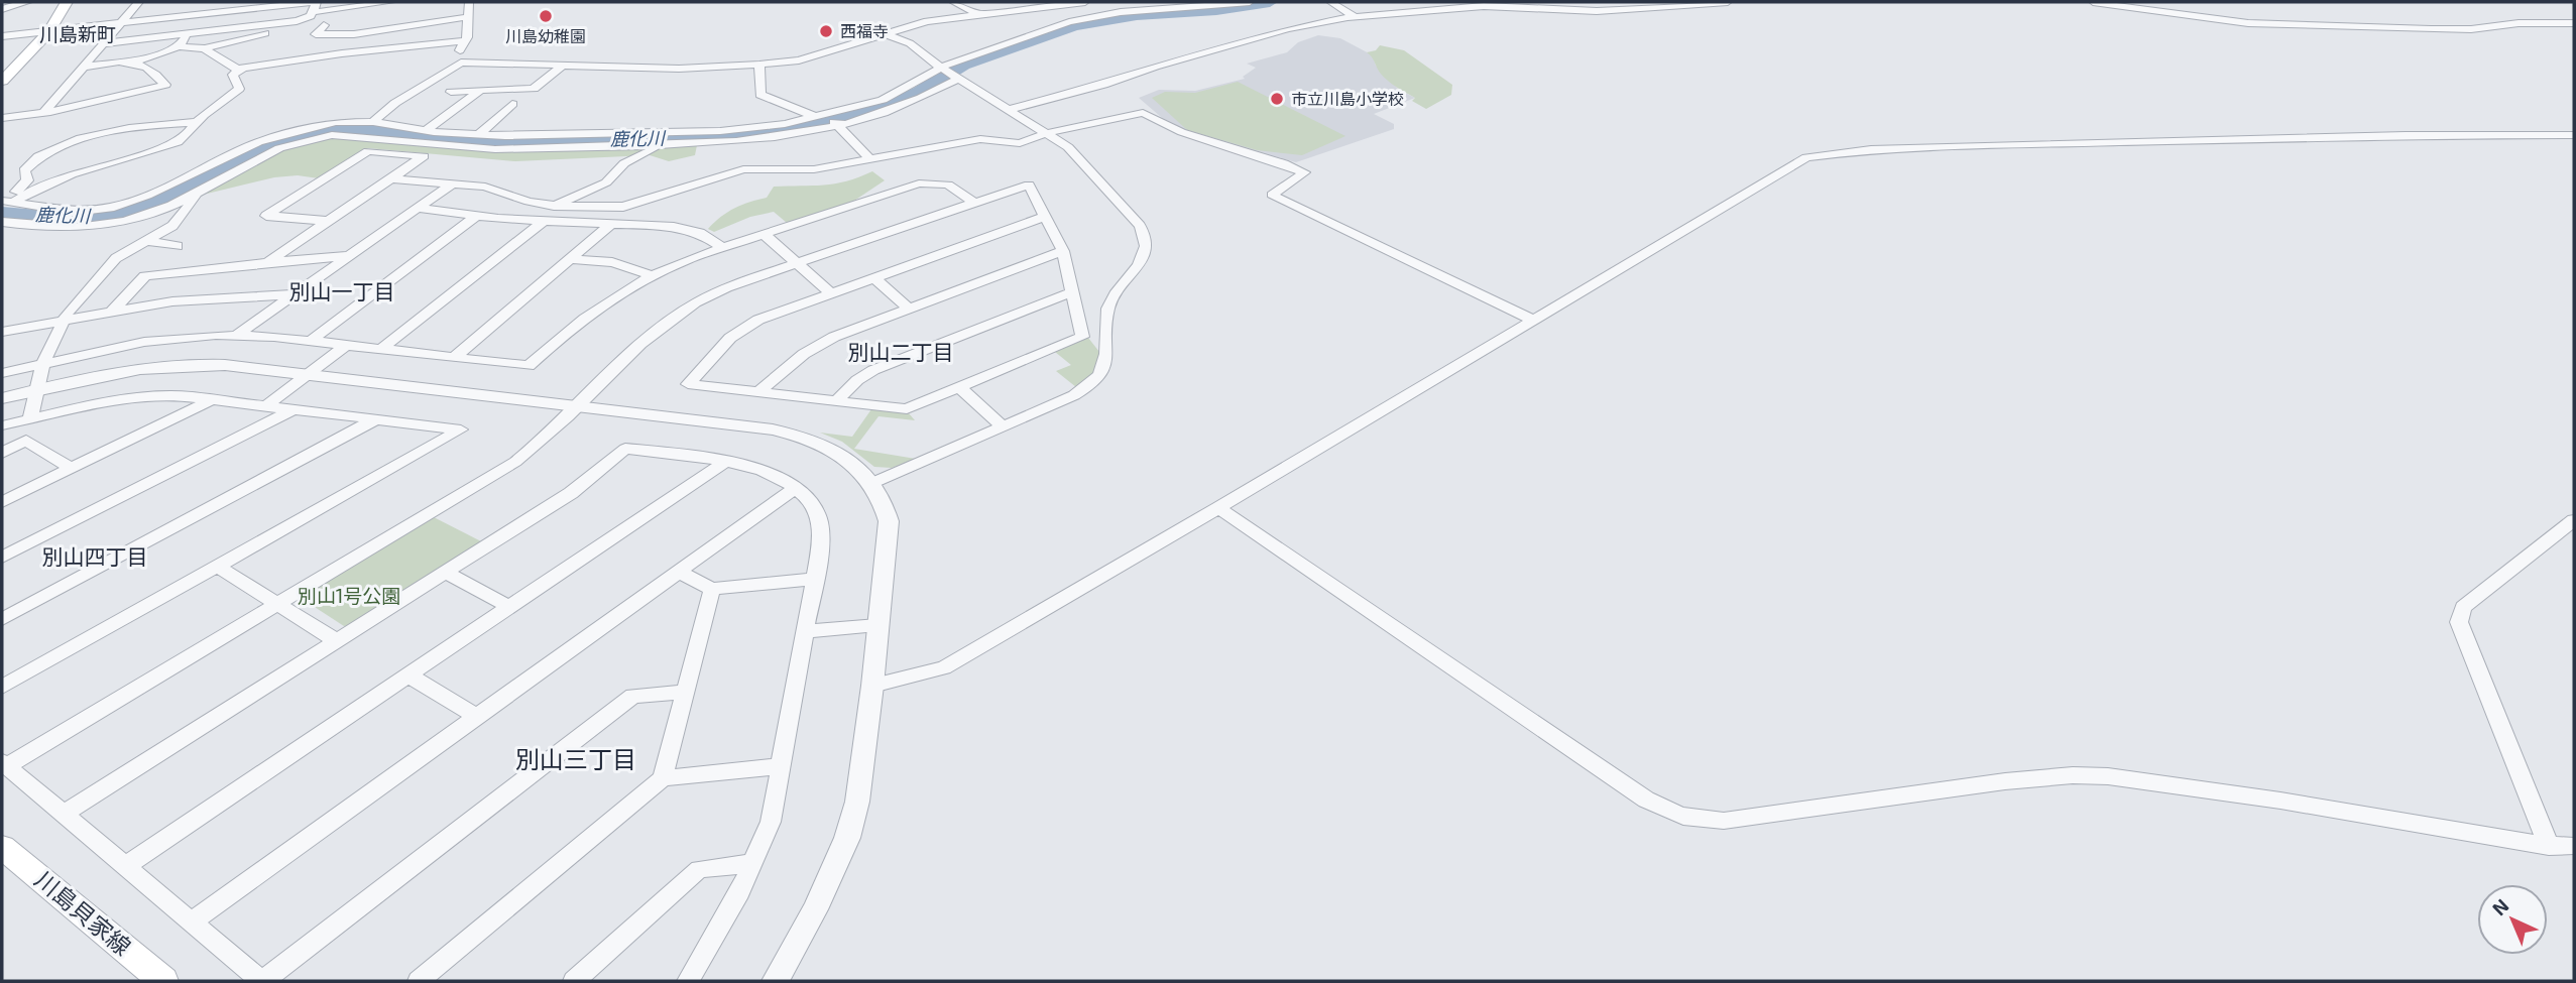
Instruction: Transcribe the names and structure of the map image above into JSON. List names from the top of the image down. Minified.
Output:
{"streets":{"main road":["川島貝家線"]},"districts":["川島新町","別山一丁目","別山二丁目","別山四丁目","別山三丁目"],"water":["鹿化川"],"parks":["別山1号公園"],"places":["川島幼稚園","西福寺","市立川島小学校"],"north":"top left"}
